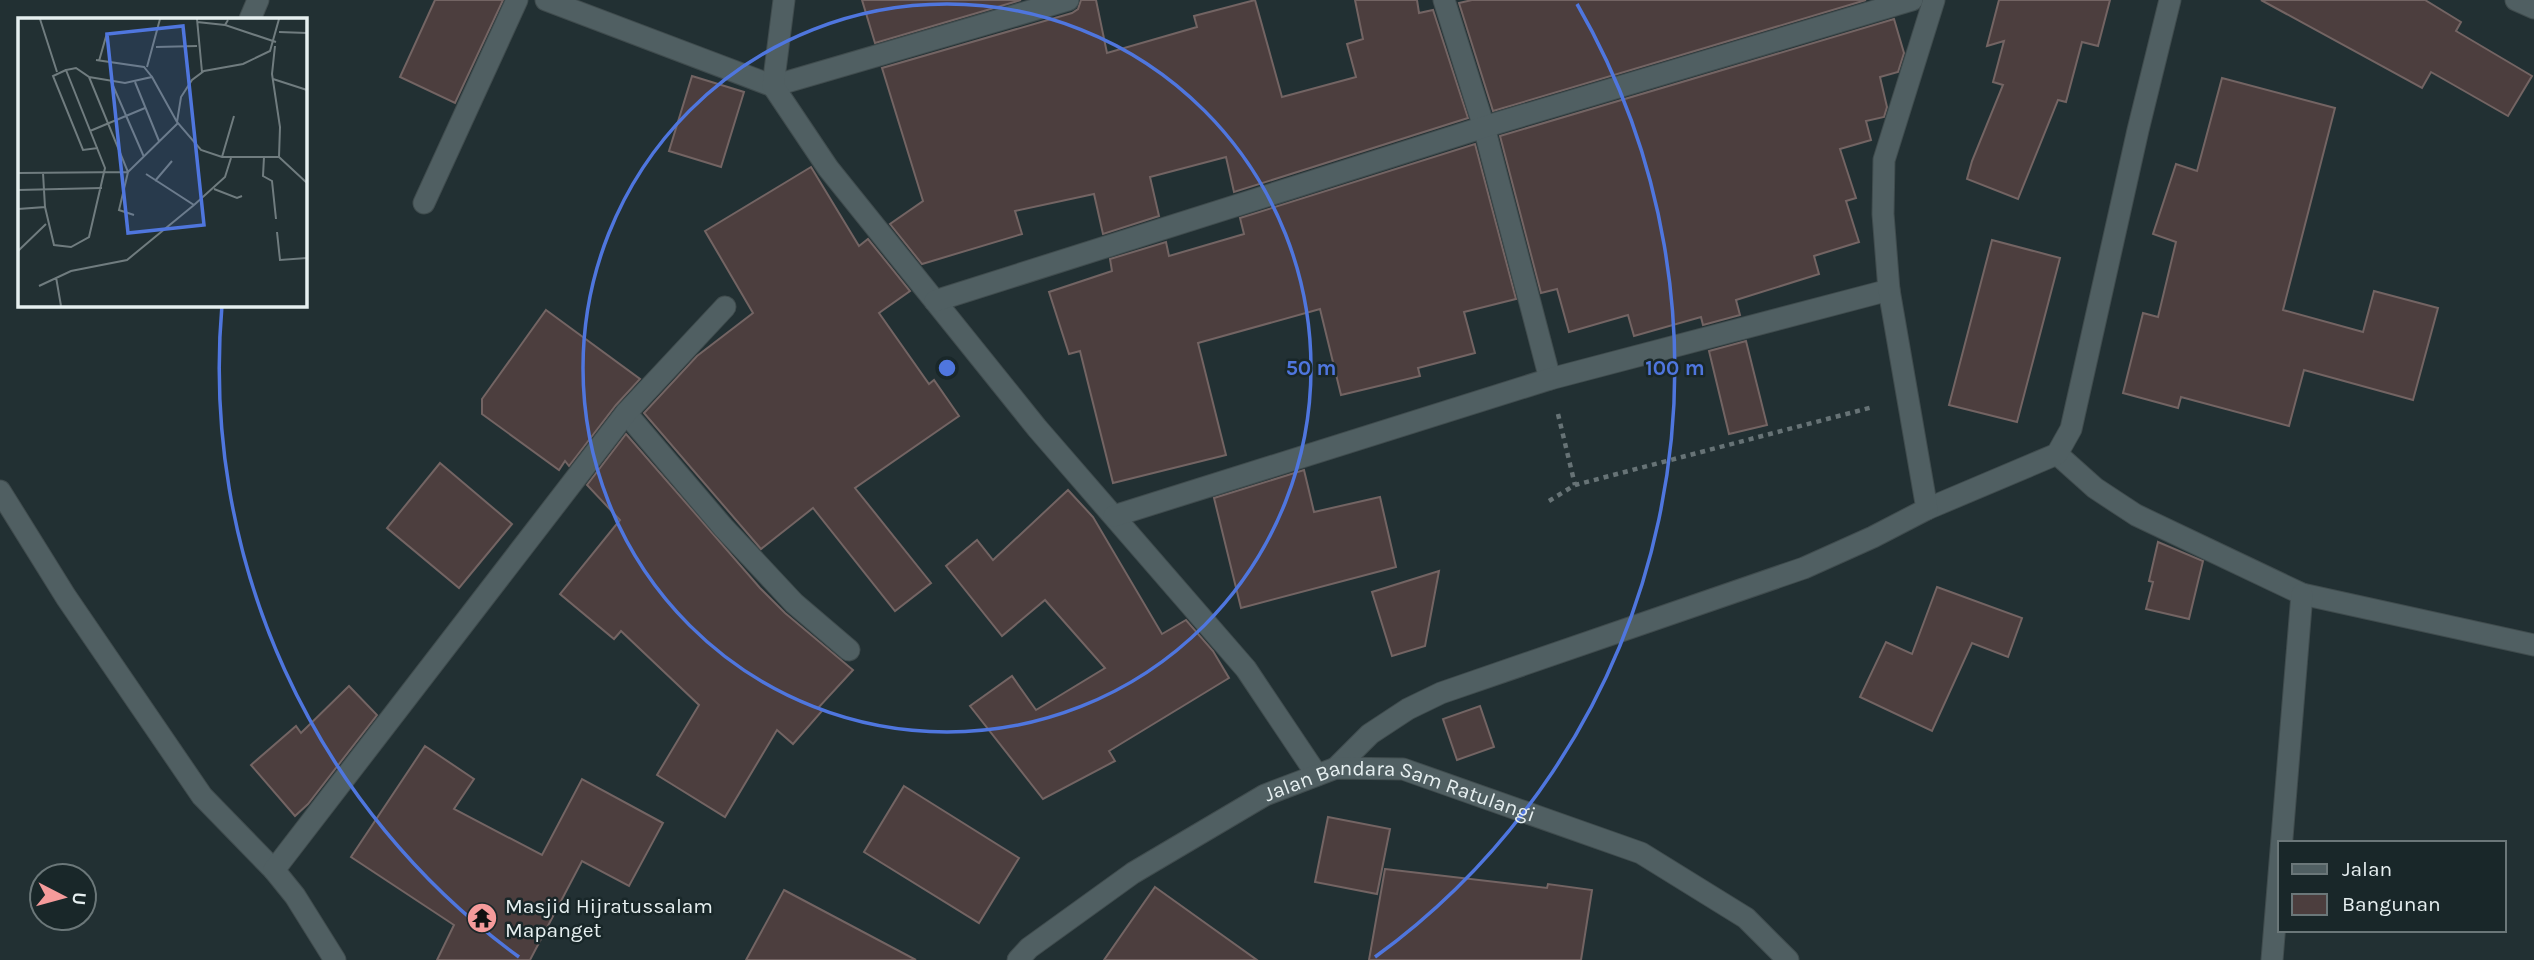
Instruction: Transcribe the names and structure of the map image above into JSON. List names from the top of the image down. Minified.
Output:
{"streets":{"street":["Jalan Bandara Sam Ratulangi"]},"places":{"temple":["Masjid Hijratussalam Mapanget"]},"legend":["Jalan","Bangunan"],"north":"right","rings":["50 m","100 m"]}
